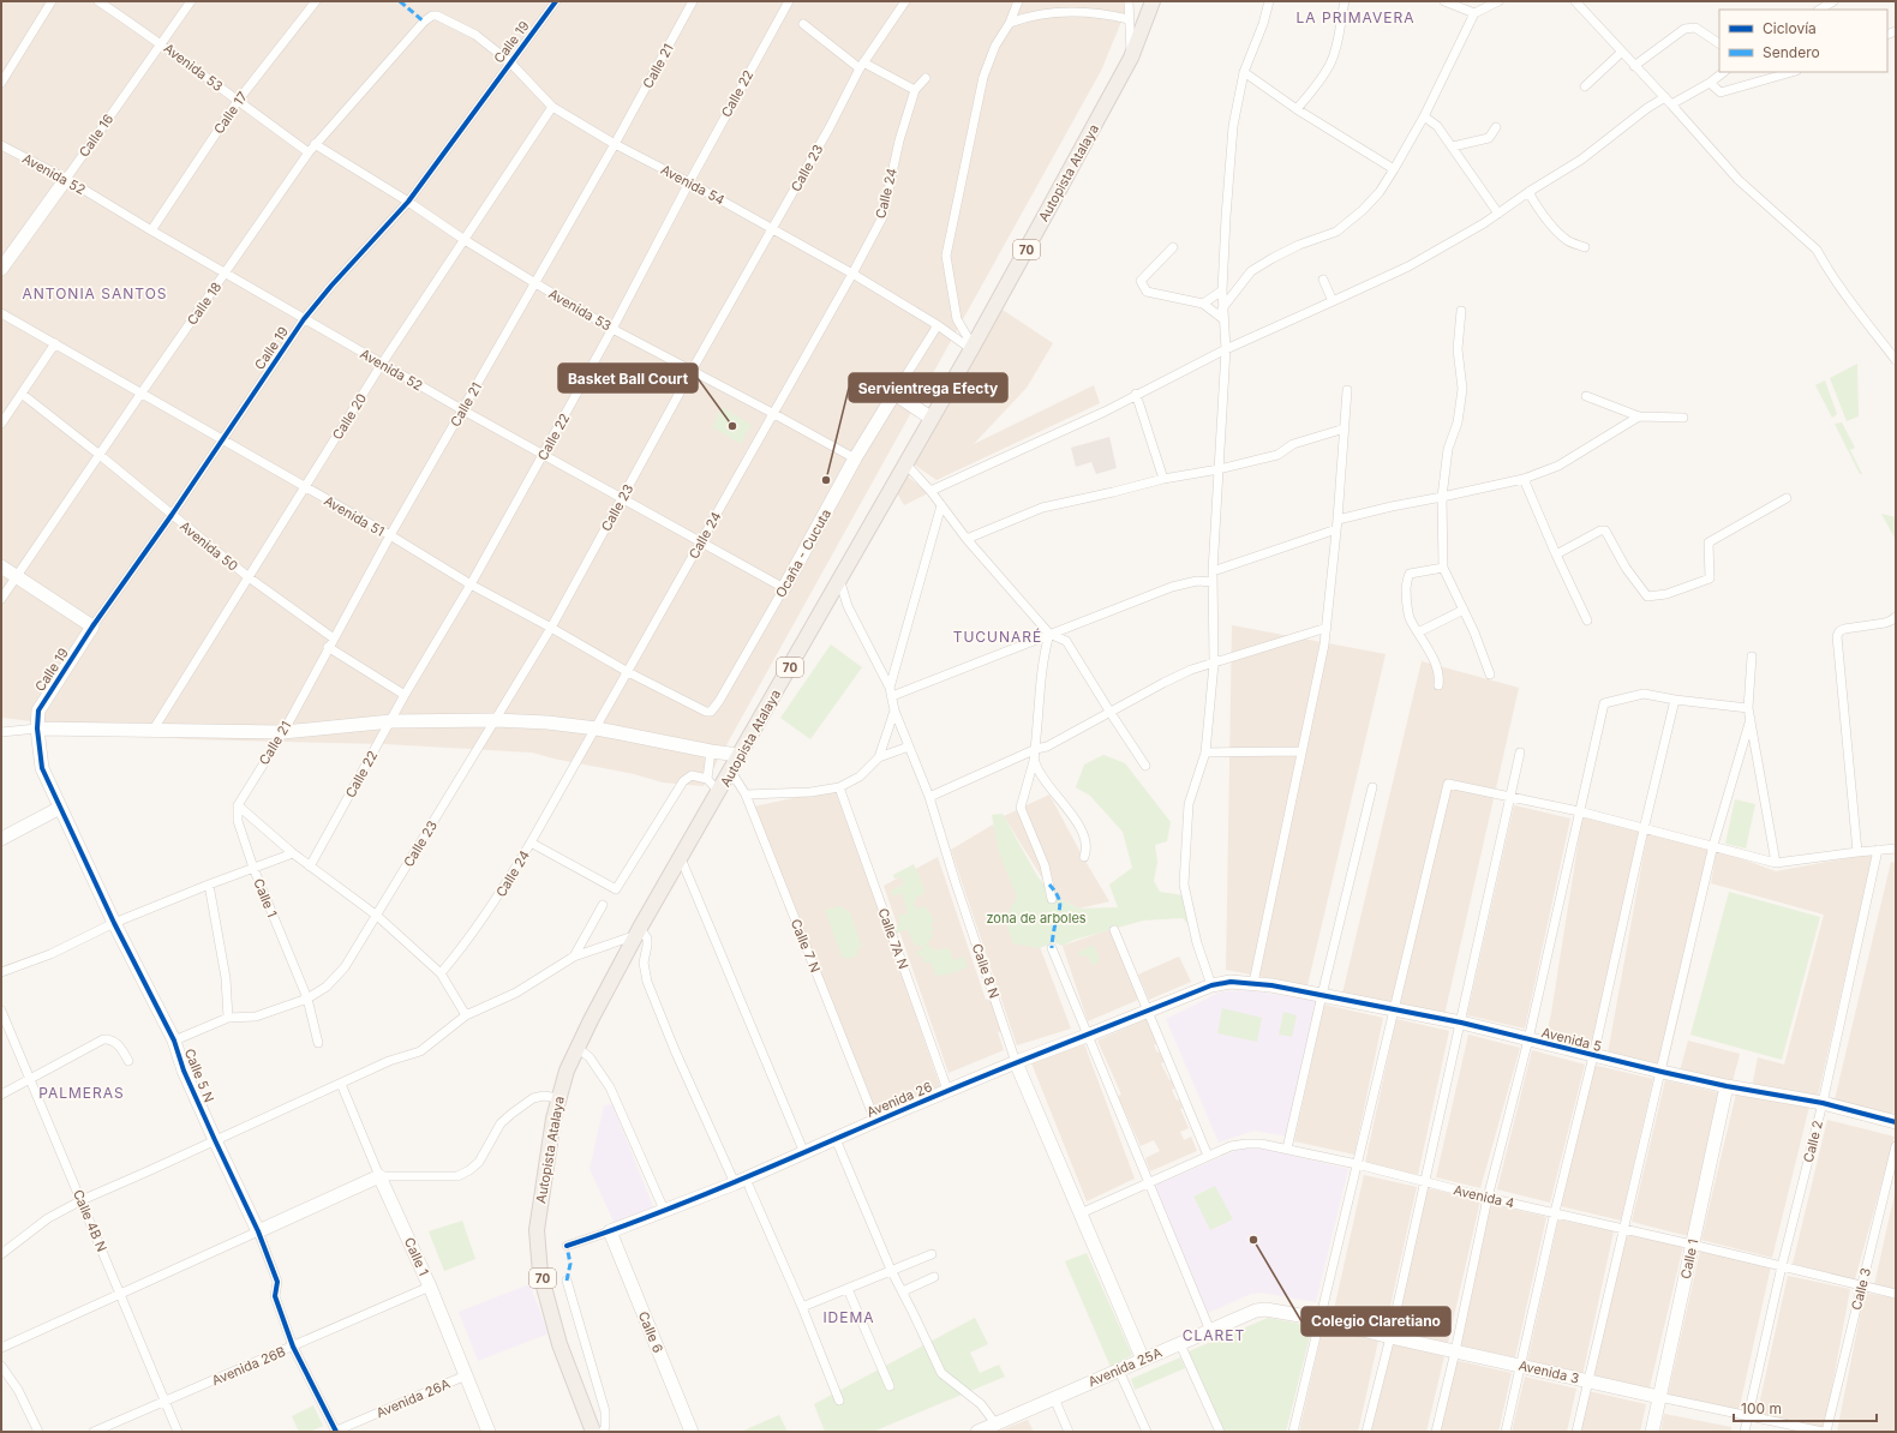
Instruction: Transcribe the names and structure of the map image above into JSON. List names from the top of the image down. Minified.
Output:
{"streets":{"main road":["Autopista Atalaya","70"],"street":["Calle 19","Calle 21","Avenida 53","Calle 22","Calle 17","Calle 16","Calle 23","Avenida 52","Avenida 54","Calle 24","Calle 18","Calle 20","Avenida 51","Avenida 50","Ocaña - Cucuta","Calle 1","Calle 7A N","Calle 7 N","Calle 8 N","Avenida 5","Calle 5 N","Avenida 26","Calle 2","Avenida 4","Calle 4B N","Calle 3","Calle 6","Avenida 26B","Avenida 25A","Avenida 3","Avenida 26A"]},"crossings":[["Calle 19","Avenida 53"],["Calle 19","Avenida 52"],["Calle 19","Avenida 54"],["Calle 19","Avenida 51"],["Calle 19","Avenida 50"],["Calle 19","Calle 5 N"],["Calle 21","Avenida 53"],["Calle 21","Avenida 52"],["Calle 21","Avenida 54"],["Calle 21","Avenida 51"],["Calle 21","Avenida 50"],["Calle 21","Calle 1"],["Avenida 53","Calle 22"],["Avenida 53","Calle 17"],["Avenida 53","Calle 16"],["Avenida 53","Calle 23"],["Avenida 53","Calle 24"],["Avenida 53","Calle 18"],["Avenida 53","Calle 20"],["Avenida 53","Ocaña - Cucuta"],["Calle 22","Avenida 52"],["Calle 22","Avenida 54"],["Calle 22","Avenida 51"],["Calle 17","Avenida 52"],["Calle 16","Avenida 52"],["Calle 23","Avenida 52"],["Calle 23","Avenida 54"],["Calle 23","Avenida 51"],["Calle 23","Calle 1"],["Autopista Atalaya","Avenida 54"],["Autopista Atalaya","Calle 7 N"],["Autopista Atalaya","Calle 8 N"],["Avenida 52","Calle 24"],["Avenida 52","Calle 18"],["Avenida 52","Calle 20"],["Avenida 52","Ocaña - Cucuta"],["Avenida 54","Calle 24"],["Avenida 54","Calle 18"],["Avenida 54","Calle 20"],["Avenida 54","Ocaña - Cucuta"],["Calle 24","Avenida 51"],["Calle 18","Avenida 51"],["Calle 18","Avenida 50"],["Calle 20","Avenida 51"],["Calle 20","Avenida 50"],["Avenida 51","Ocaña - Cucuta"],["Calle 1","Avenida 5"],["Calle 1","Avenida 4"],["Calle 1","Avenida 26B"],["Calle 1","Avenida 3"],["Calle 1","Avenida 26A"],["Calle 7A N","Avenida 26"],["Calle 7 N","Avenida 26"],["Calle 8 N","Avenida 26"],["Calle 8 N","Avenida 4"],["Calle 8 N","Avenida 25A"],["Avenida 5","Avenida 26"],["Avenida 5","Calle 2"],["Calle 5 N","Avenida 26B"],["Calle 5 N","Avenida 26A"],["Avenida 26","Calle 6"],["Calle 2","Avenida 4"],["Calle 2","Avenida 3"],["Avenida 4","Calle 3"],["Calle 4B N","Avenida 26B"],["Avenida 25A","Avenida 3"]],"districts":["LA PRIMAVERA","ANTONIA SANTOS","TUCUNARÉ","PALMERAS","IDEMA","CLARET"],"parks":["zona de arboles"],"places":["Basket Ball Court","Servientrega Efecty","Colegio Claretiano"],"legend":["Ciclovía","Sendero"],"scale_bar":"100 m"}
